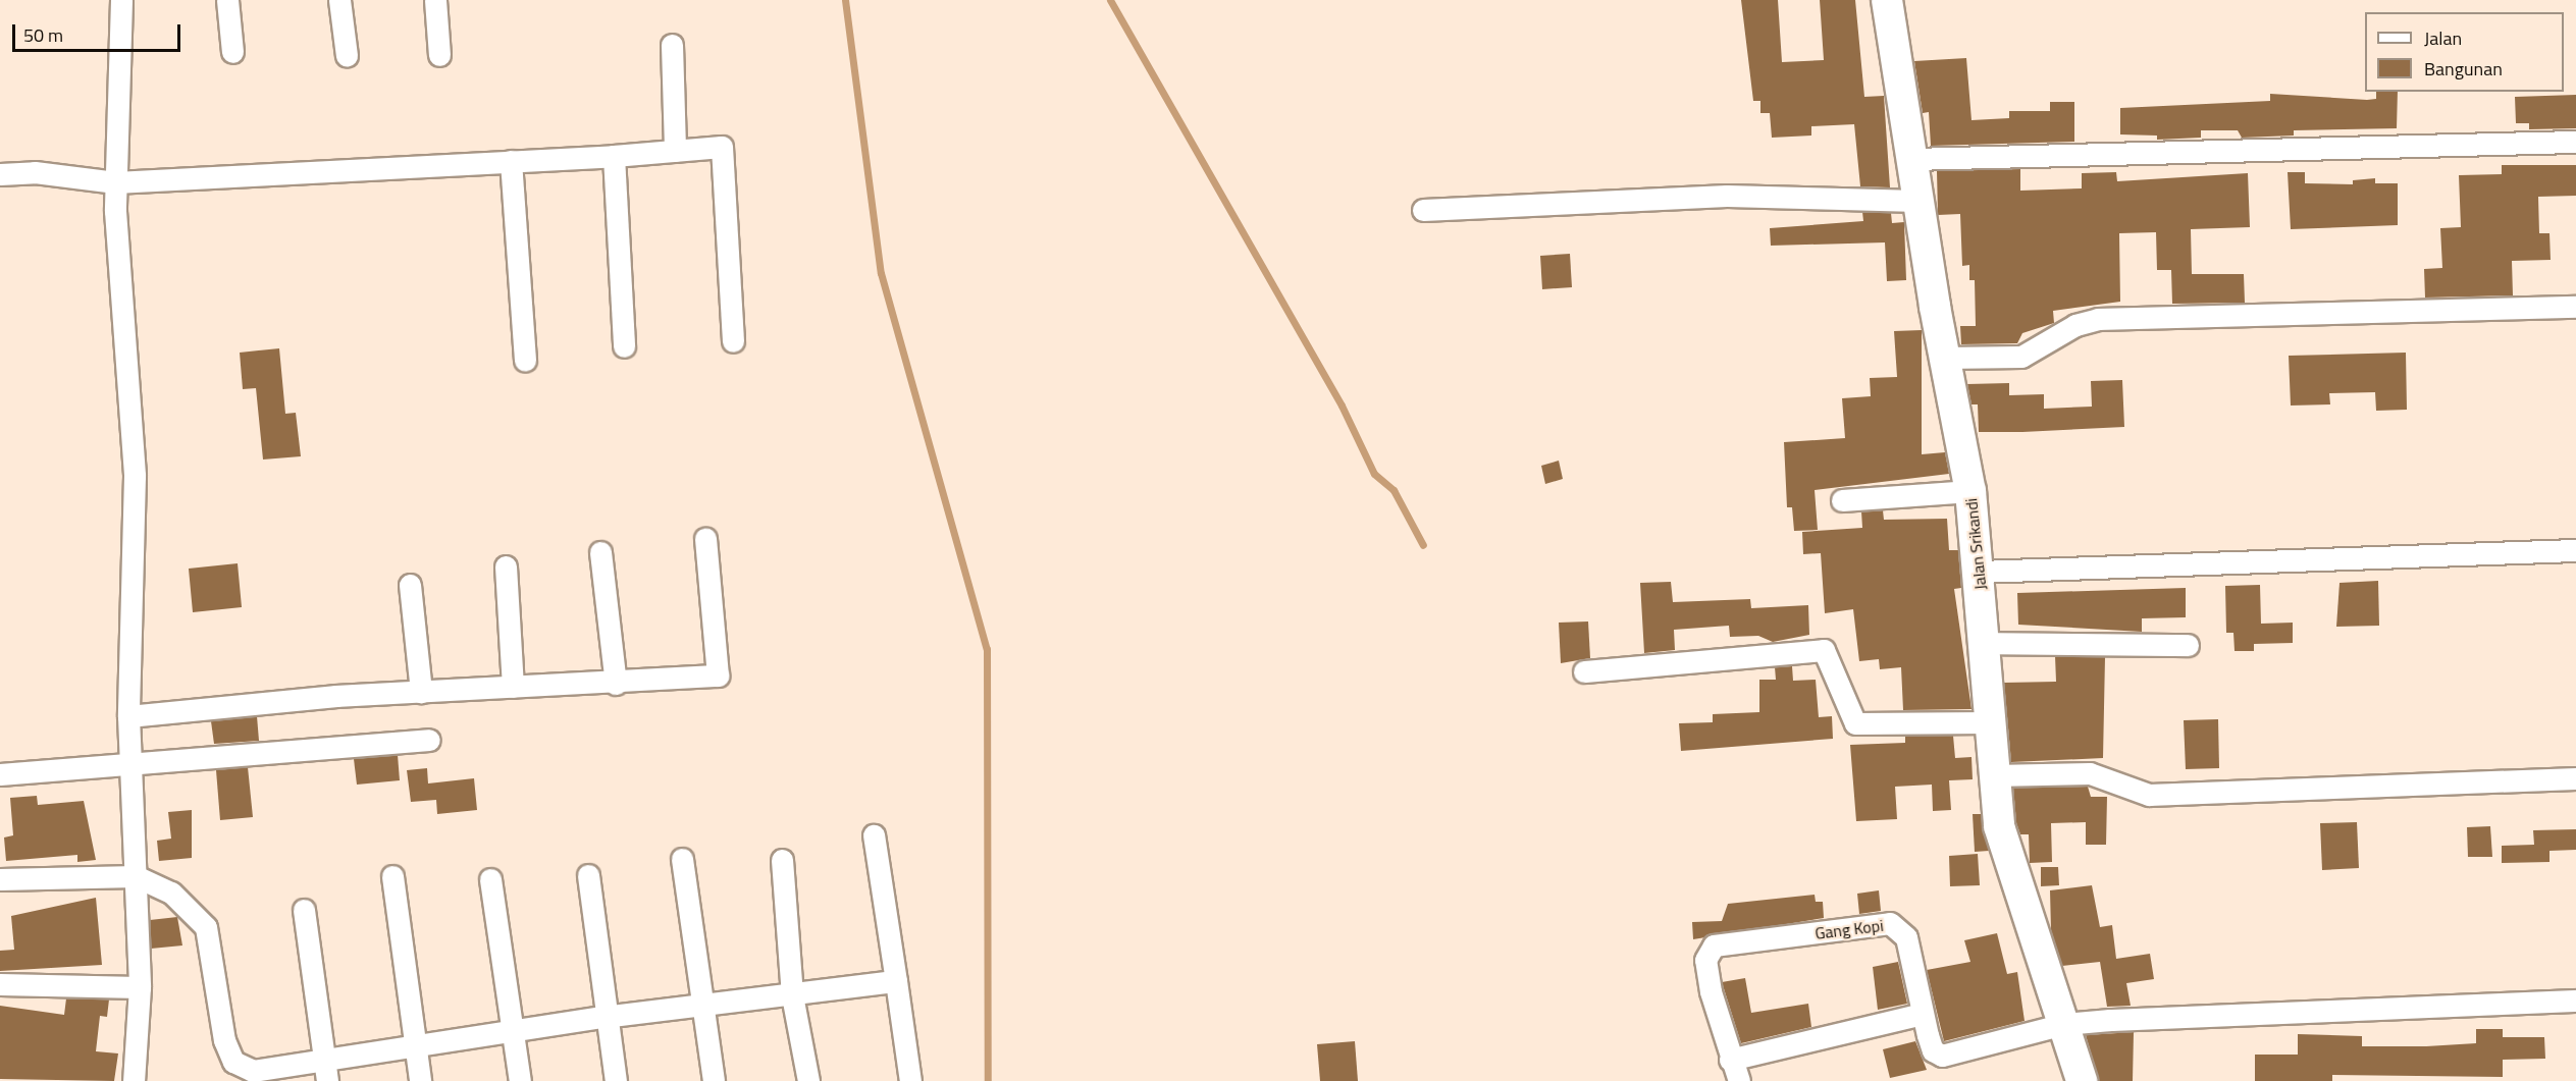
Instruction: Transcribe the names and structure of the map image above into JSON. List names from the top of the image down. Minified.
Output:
{"streets":{"street":["Jalan Srikandi","Gang Kopi"]},"crossings":[["Jalan Srikandi","Gang Kopi"]],"legend":["Jalan","Bangunan"],"scale_bar":"50 m"}
